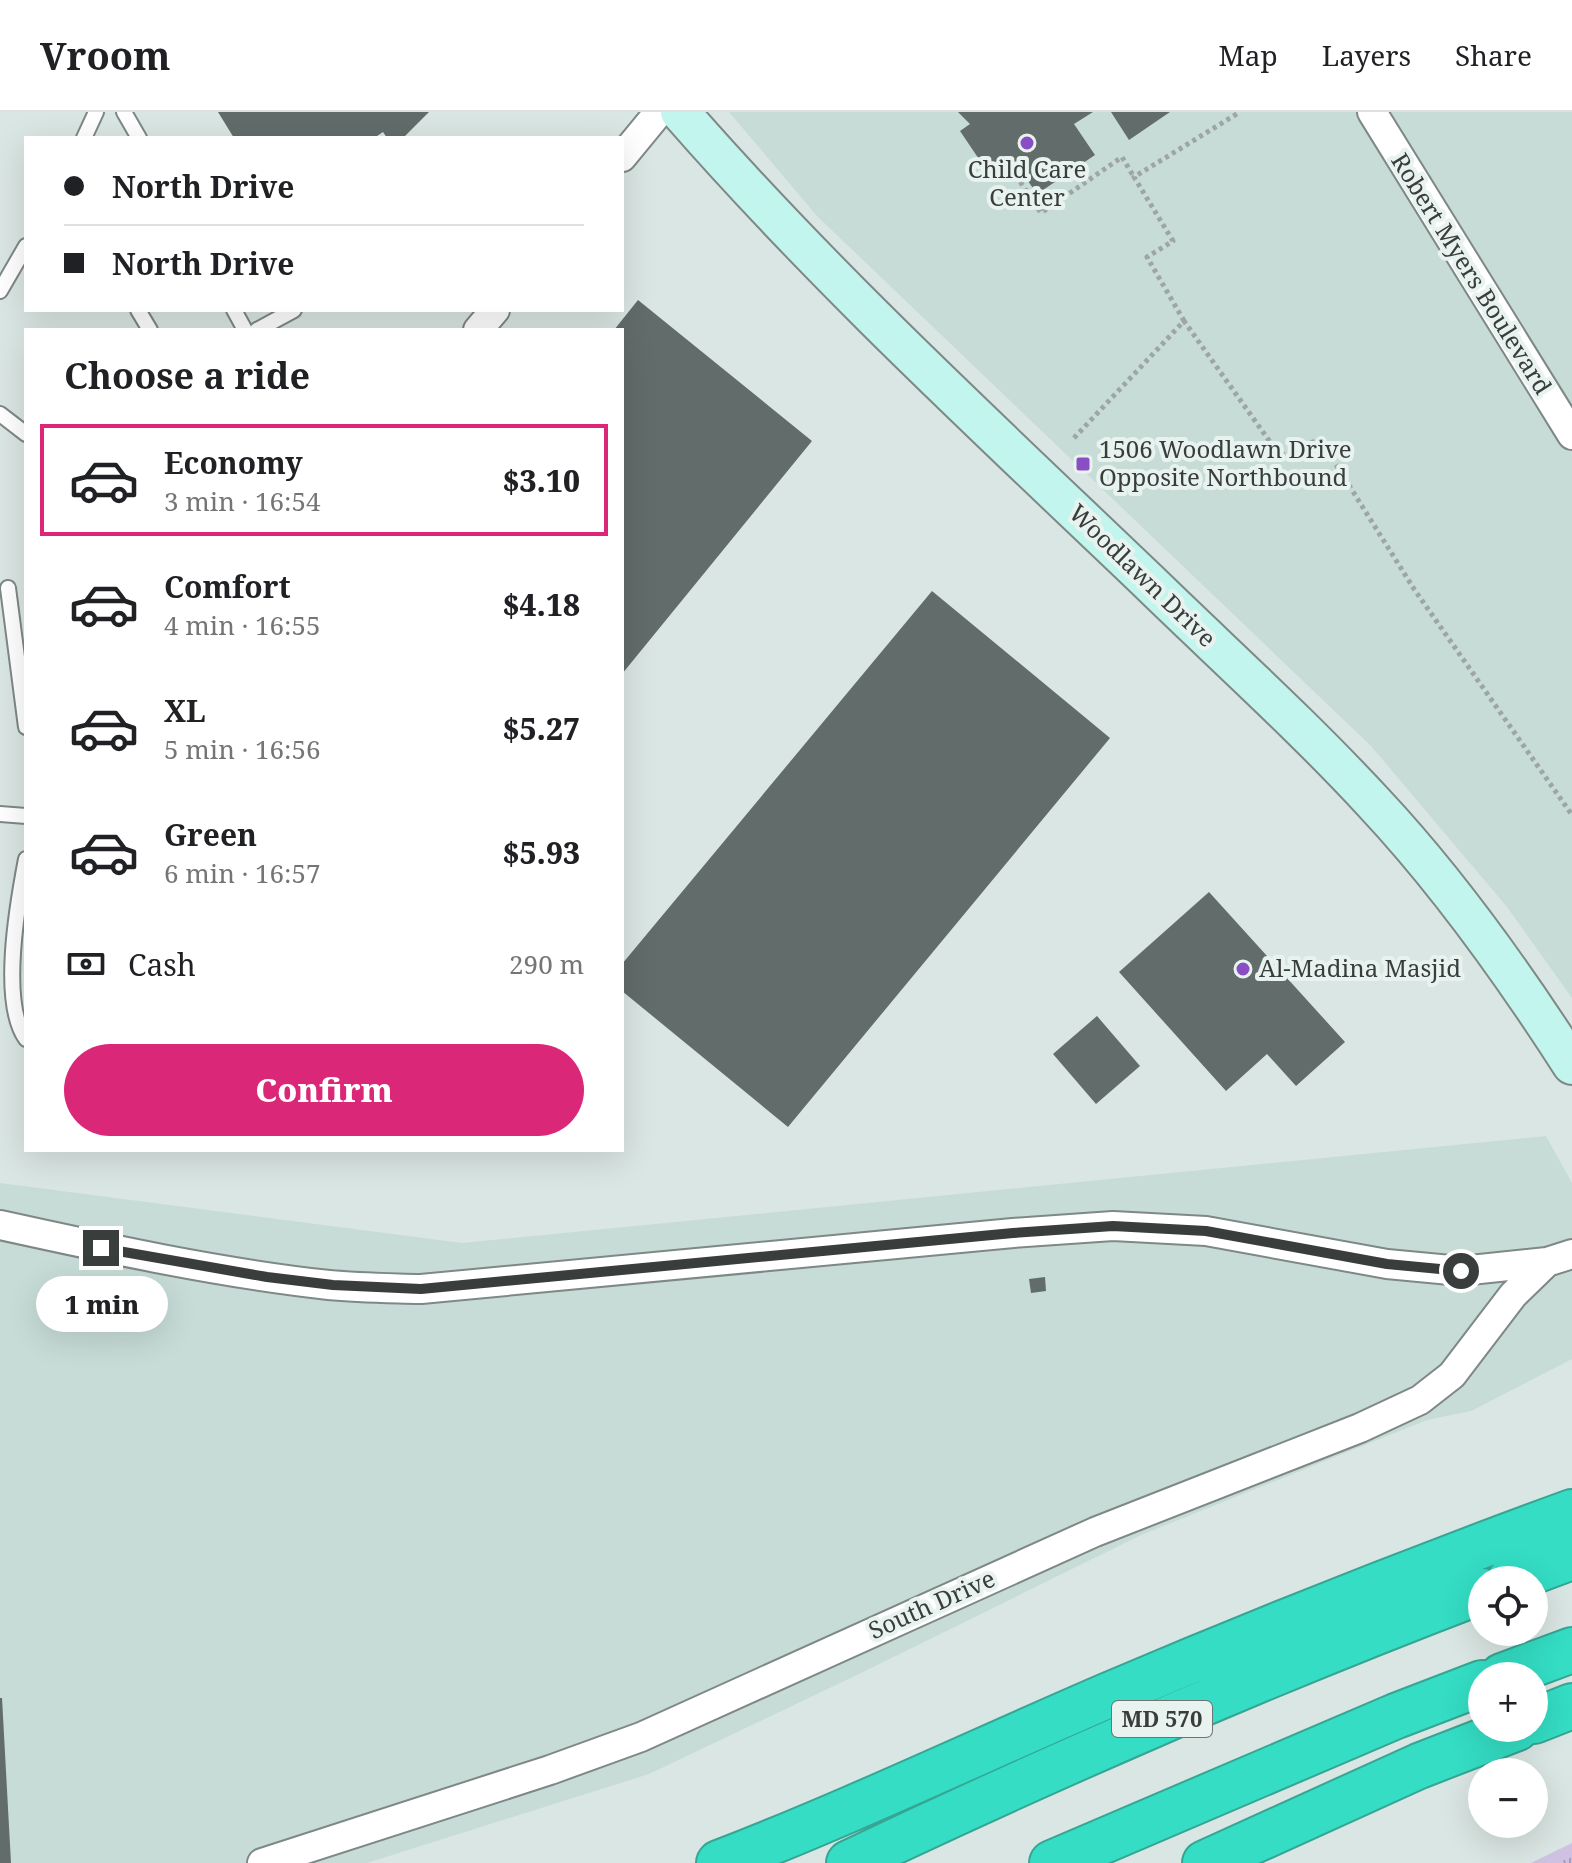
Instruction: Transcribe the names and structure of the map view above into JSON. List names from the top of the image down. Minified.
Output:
{"streets":{"highway":["MD 570"],"main road":["Woodlawn Drive"],"street":["Robert Myers Boulevard","South Drive"]},"places":{"other":["Child Care Center","Al-Madina Masjid"],"transit":["1506 Woodlawn Drive Opposite Northbound"]},"page":{"header":"Vroom","nav":["Map","Layers","Share"],"banner":["North Drive","North Drive"],"heading":"Choose a ride","list":[{"name":"Economy","note":"3 min · 16:54","value":"$3.10"},{"name":"Comfort","note":"4 min · 16:55","value":"$4.18"},{"name":"XL","note":"5 min · 16:56","value":"$5.27"},{"name":"Green","note":"6 min · 16:57","value":"$5.93"}],"pay":["Cash","290 m"],"buttons":"Confirm","bubble":"1 min","map_buttons":["+","−"]}}
